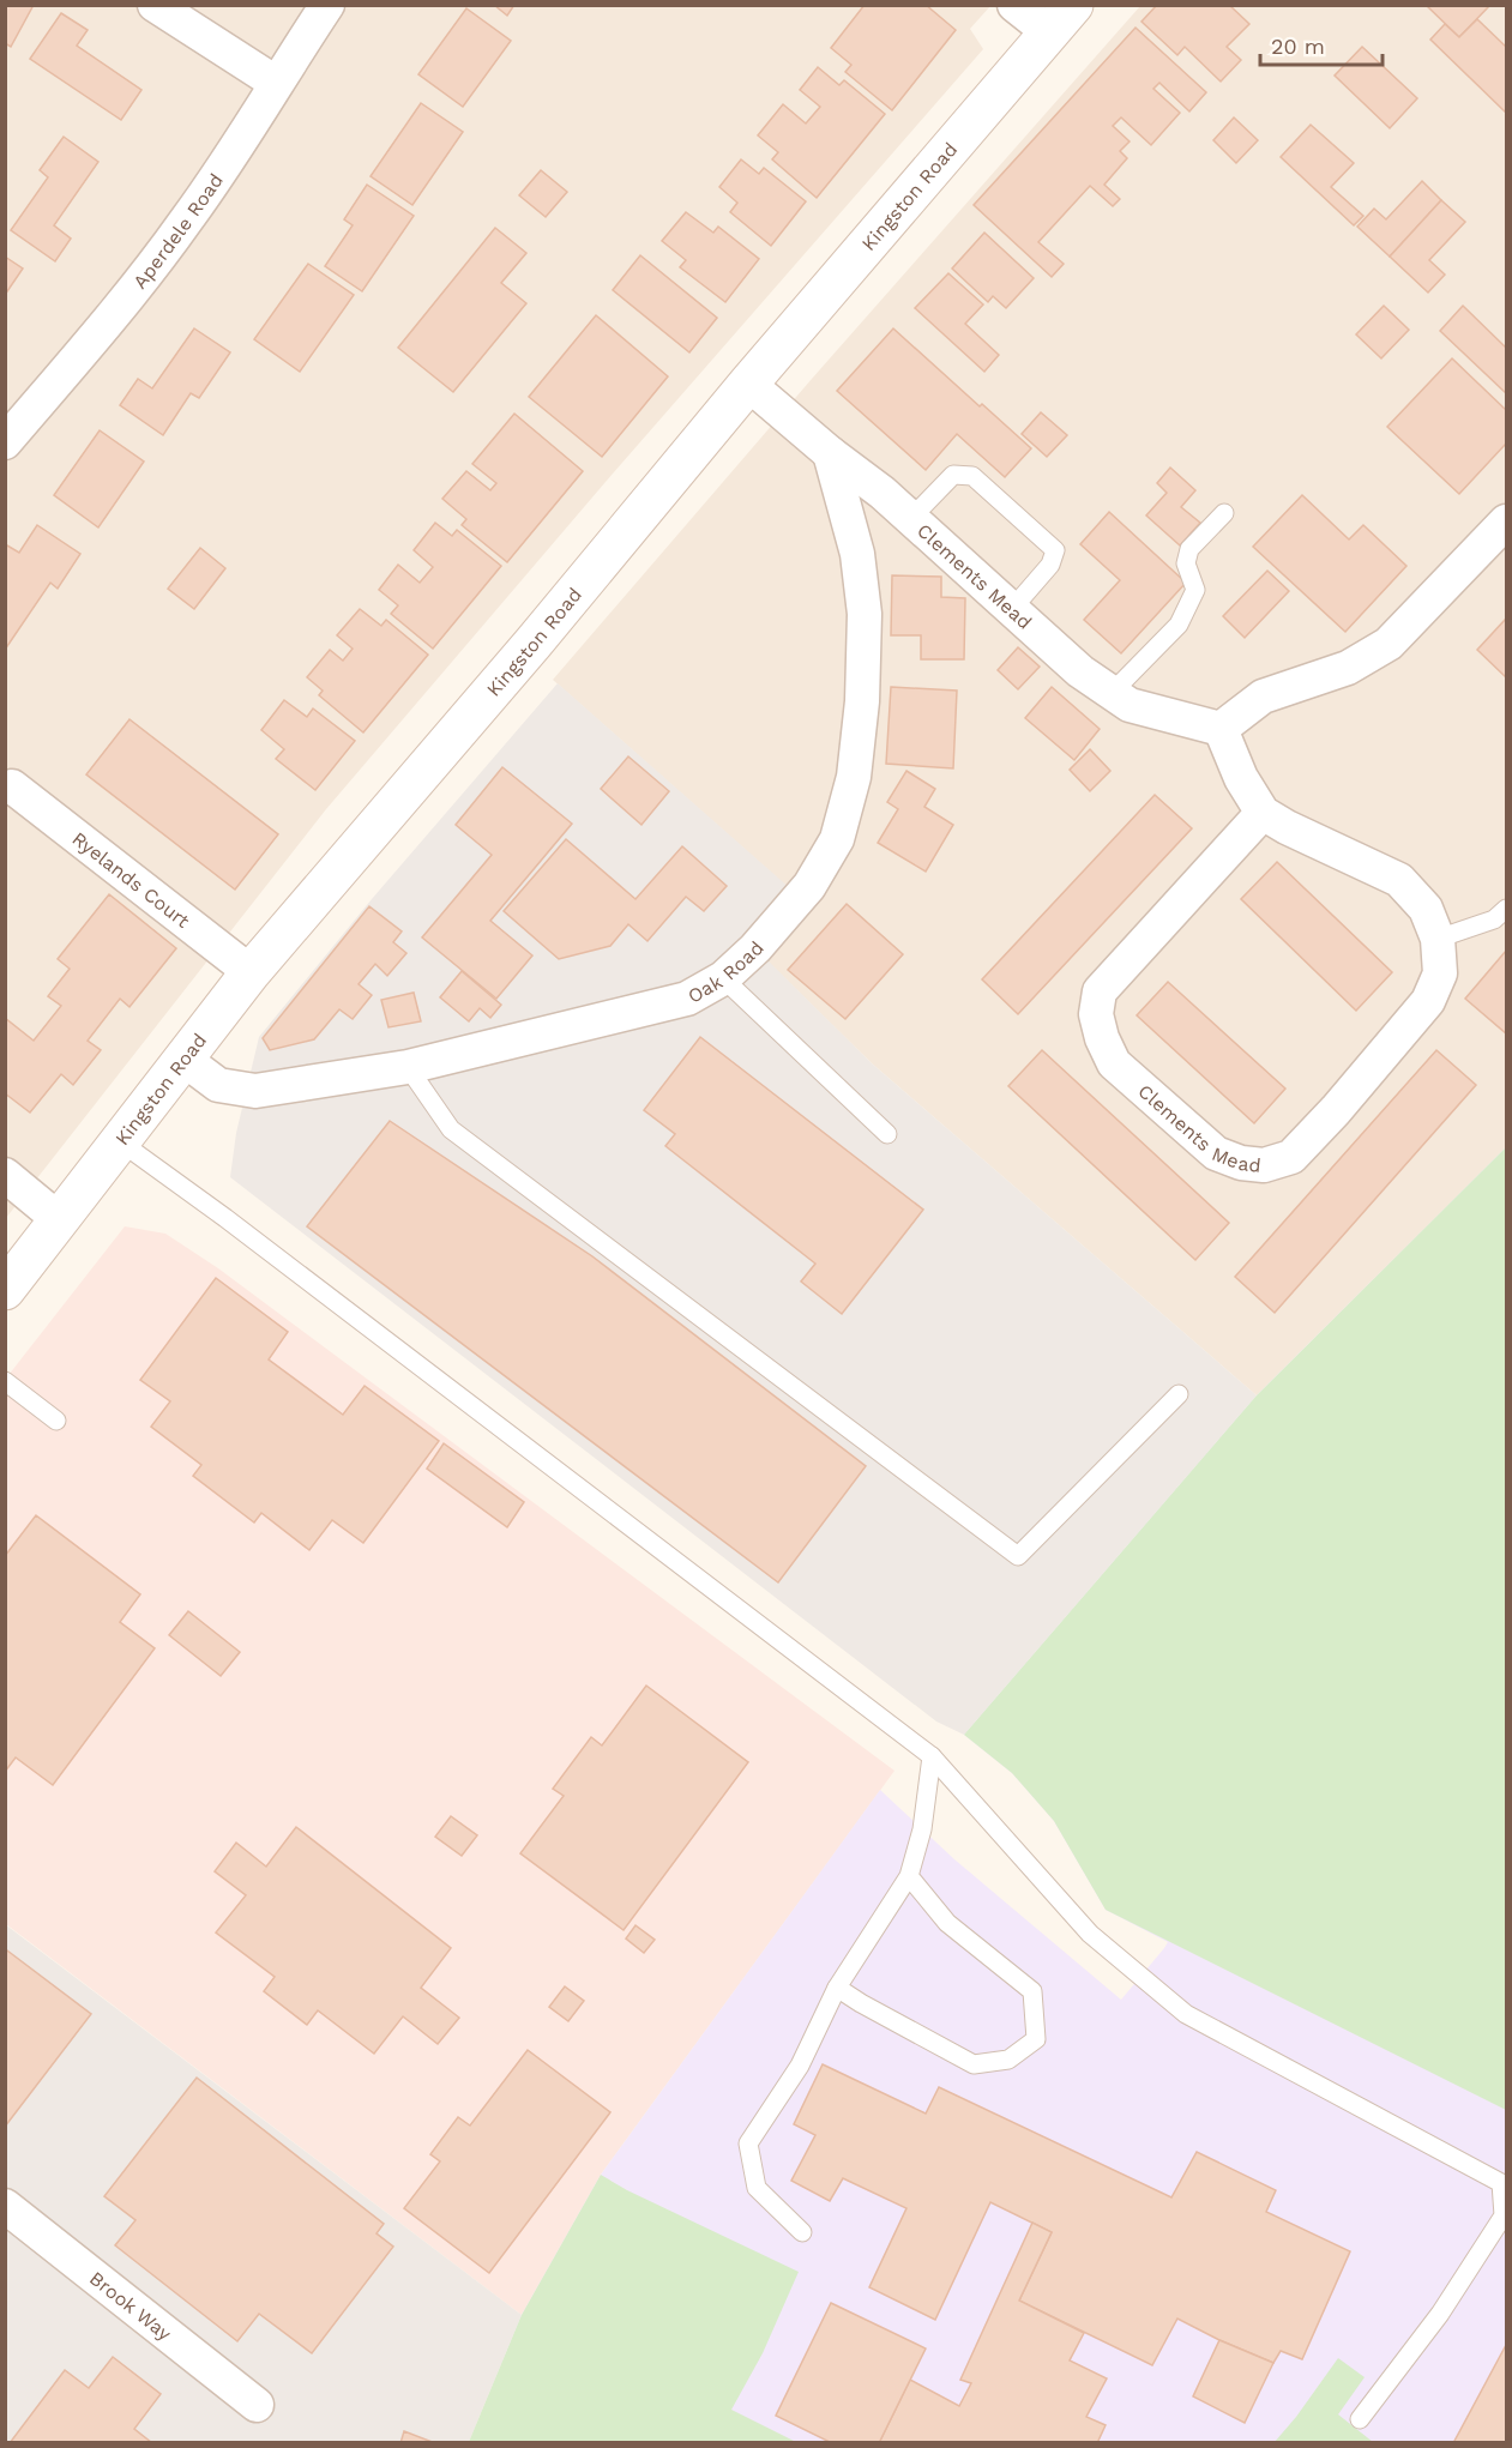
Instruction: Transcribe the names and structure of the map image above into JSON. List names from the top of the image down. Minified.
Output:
{"streets":{"main road":["Kingston Road"],"street":["Aperdele Road","Clements Mead","Ryelands Court","Oak Road","Brook Way"]},"crossings":[["Kingston Road","Clements Mead"],["Kingston Road","Ryelands Court"],["Kingston Road","Oak Road"],["Clements Mead","Oak Road"]],"scale_bar":"20 m"}
